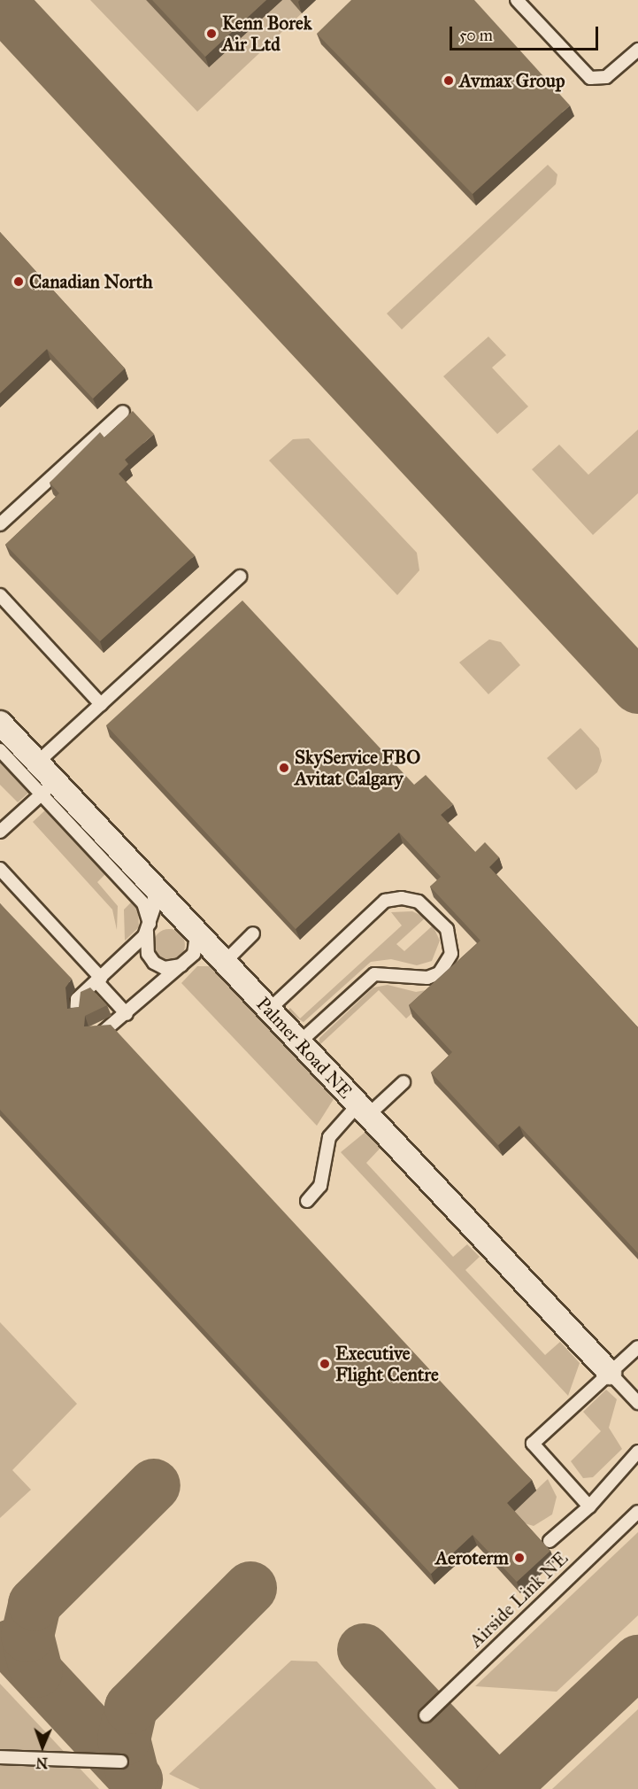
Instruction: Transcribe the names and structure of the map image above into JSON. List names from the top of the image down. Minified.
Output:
{"streets":{"street":["Palmer Road NE"],"lane":["Airside Link NE"]},"places":["Kenn Borek Air Ltd","Avmax Group","Canadian North","SkyService FBO Avitat Calgary","Executive Flight Centre","Aeroterm"],"scale_bar":"50 m","north":"bottom"}
